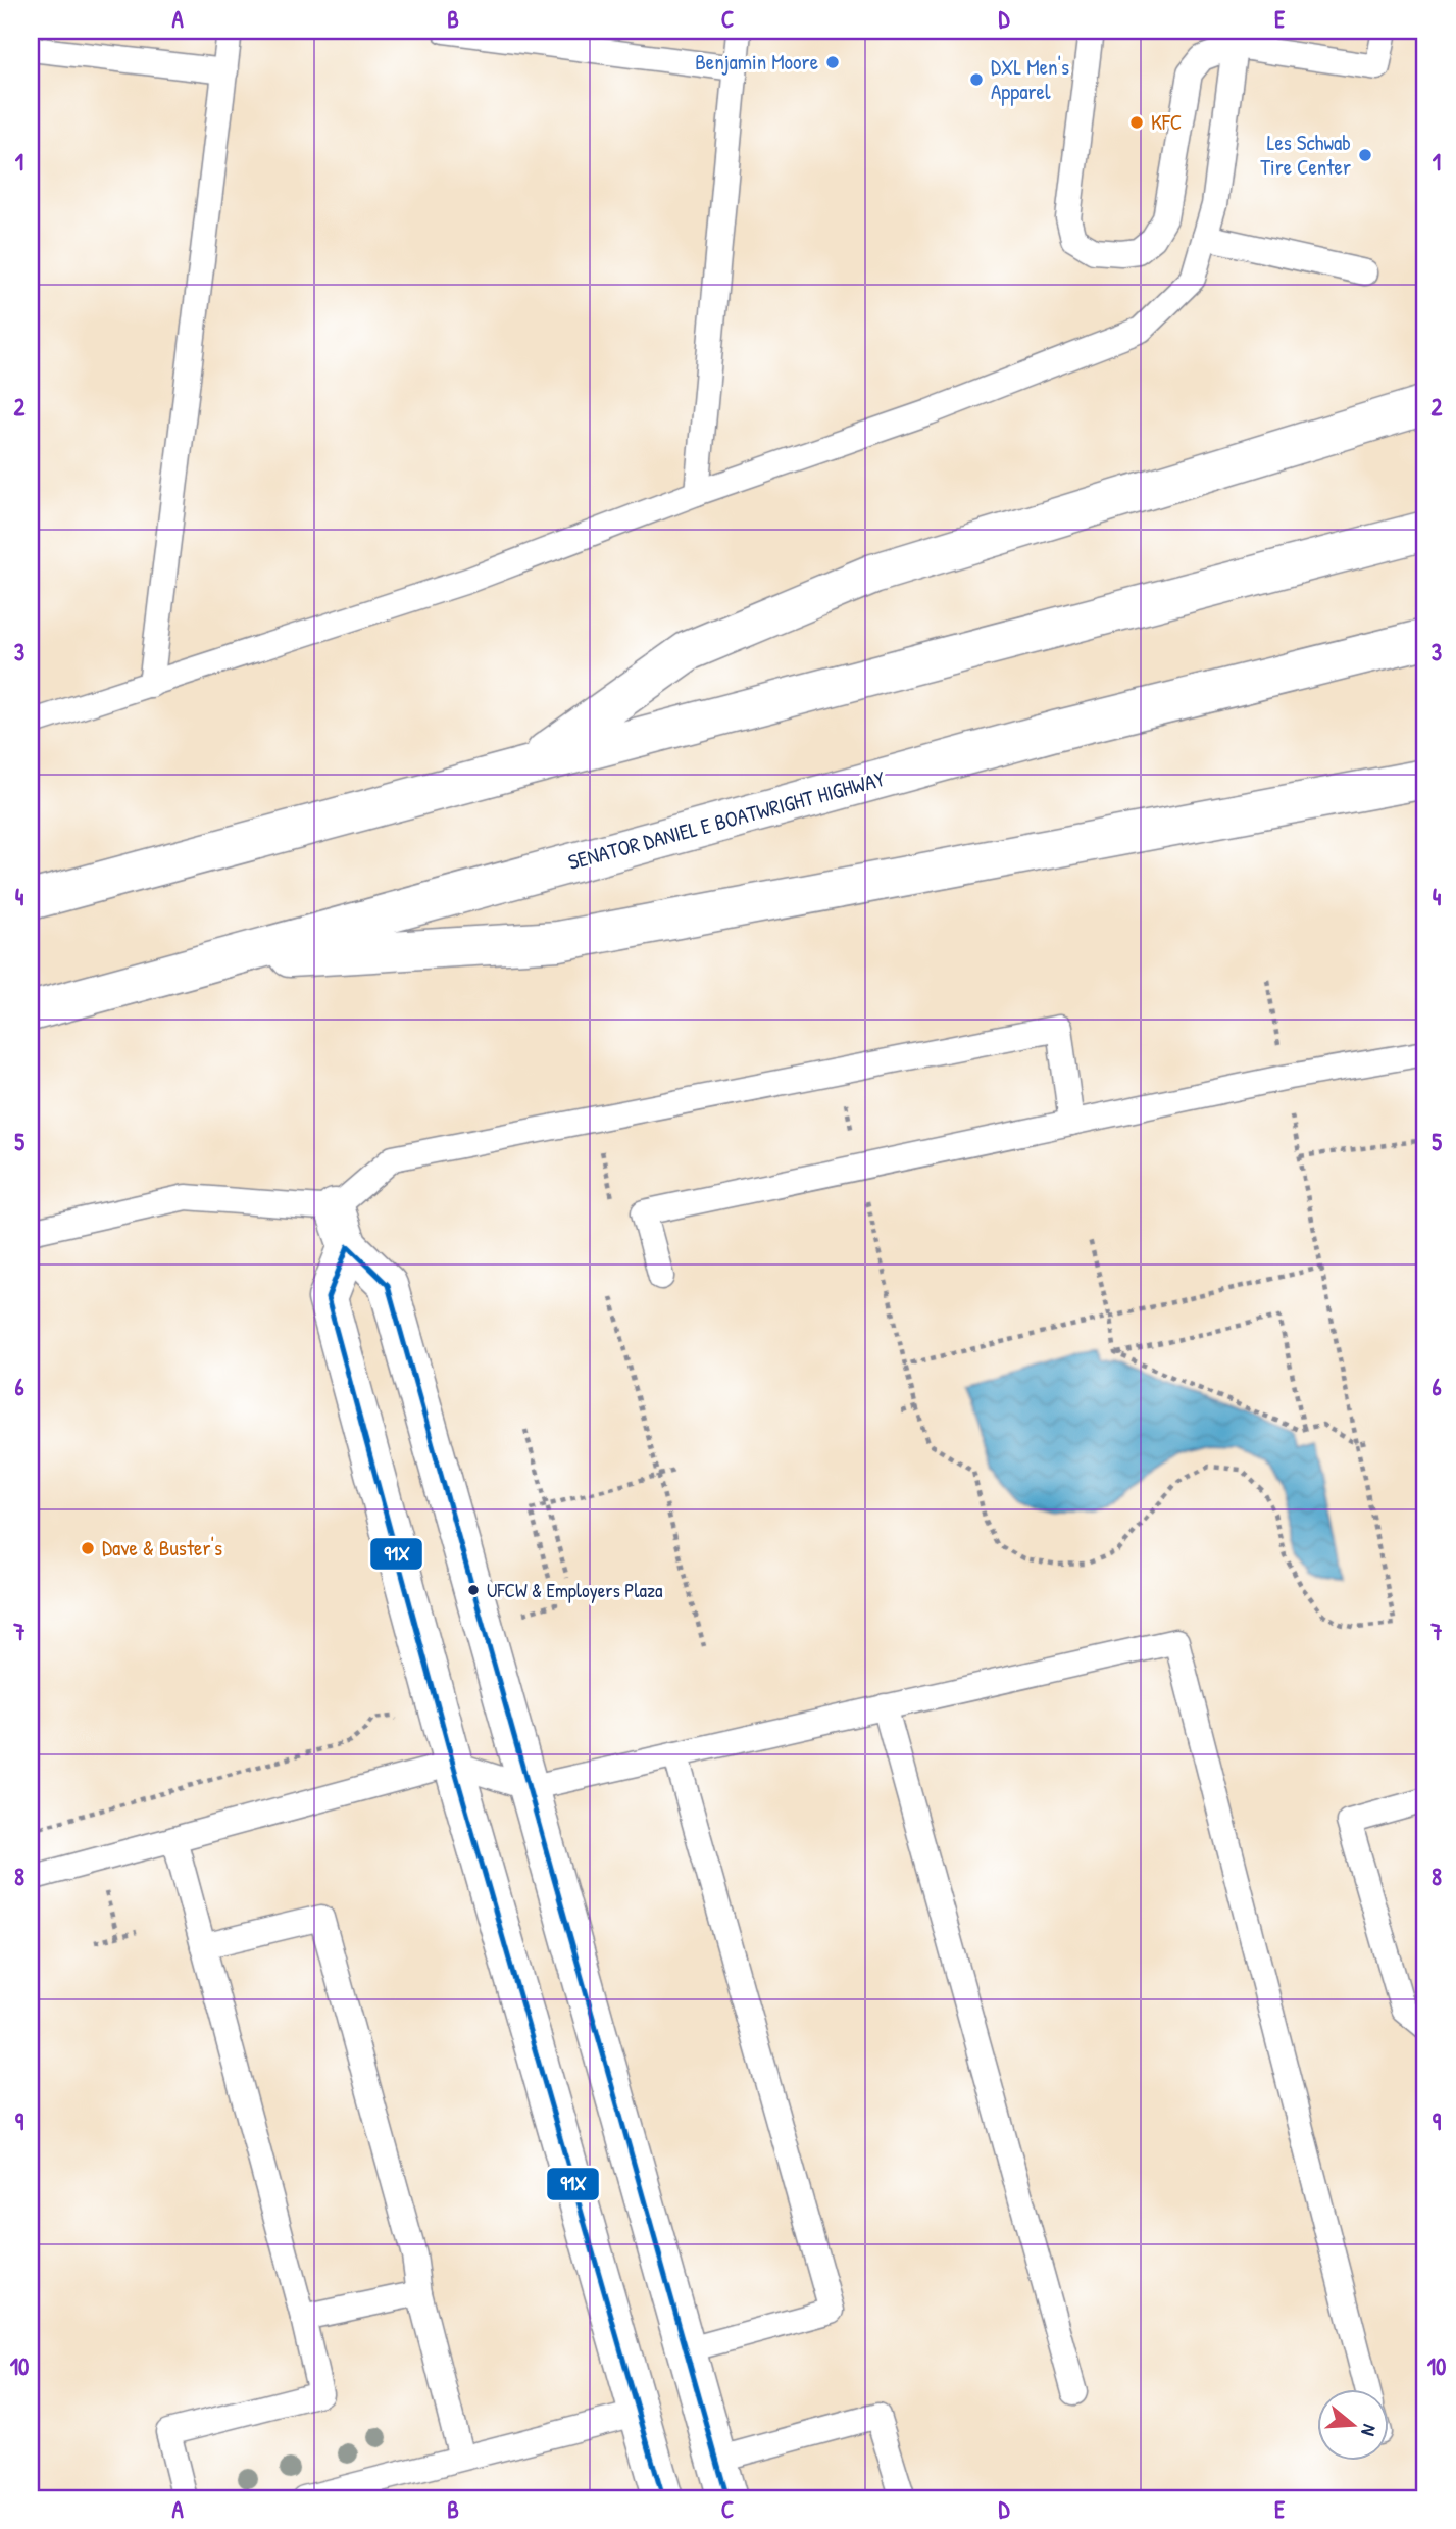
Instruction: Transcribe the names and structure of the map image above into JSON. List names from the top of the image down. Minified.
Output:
{"streets":{"main road":["SENATOR DANIEL E BOATWRIGHT HIGHWAY"]},"places":["Benjamin Moore","DXL Men's Apparel","KFC","Les Schwab Tire Center","Dave & Buster's","UFCW & Employers Plaza"],"lines":["transit line 91X"],"north":"right","grid":{"columns":["A","B","C","D","E"],"rows":["1","2","3","4","5","6","7","8","9","10"]}}
